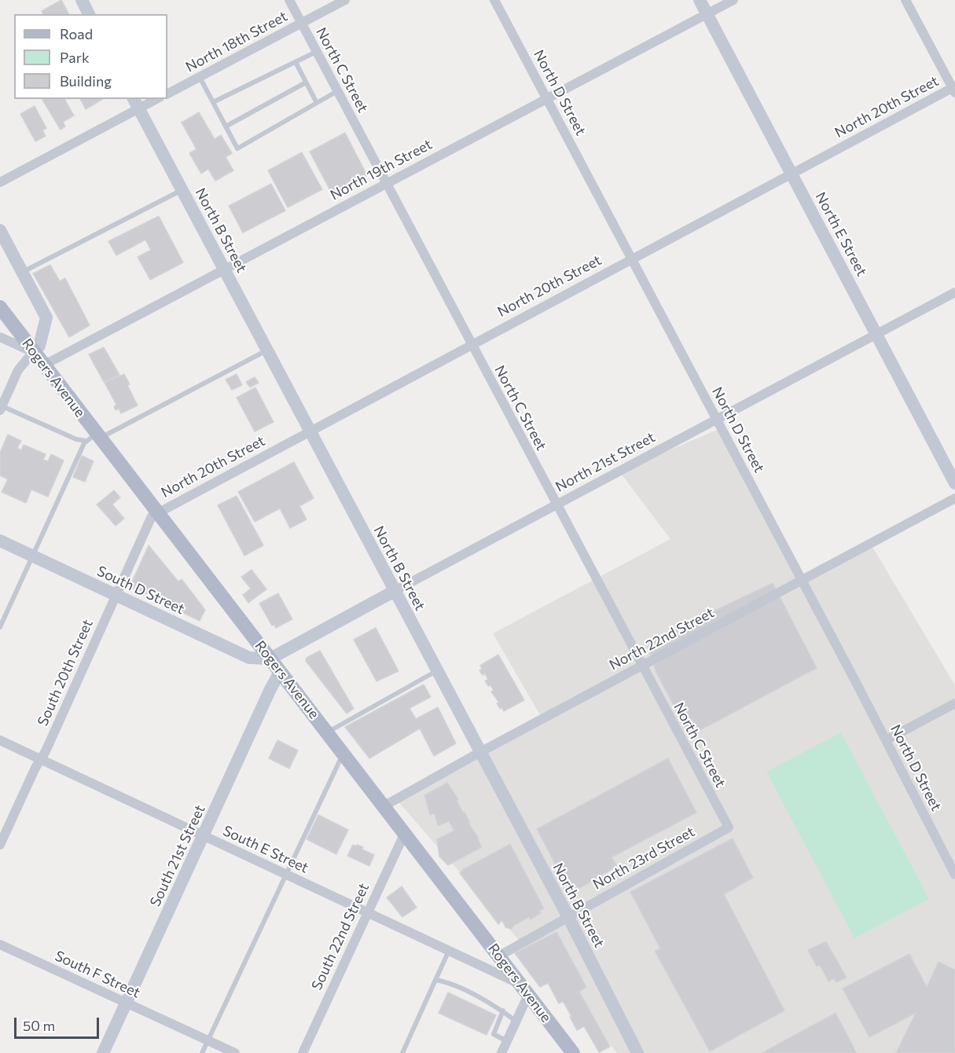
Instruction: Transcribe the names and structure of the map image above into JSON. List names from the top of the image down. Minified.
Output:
{"streets":{"main road":["Rogers Avenue"],"street":["North 18th Street","North C Street","North D Street","North 20th Street","North 19th Street","North B Street","North E Street","North 21st Street","South D Street","North 22nd Street","South 20th Street","South E Street","South 21st Street","North 23rd Street","South 22nd Street","South F Street"]},"crossings":[["North 18th Street","North C Street"],["North C Street","North 20th Street"],["North C Street","North 19th Street"],["North C Street","North 21st Street"],["North C Street","North 22nd Street"],["North C Street","North 23rd Street"],["North D Street","North 20th Street"],["North D Street","North 19th Street"],["North D Street","North 21st Street"],["North D Street","North 22nd Street"],["North 20th Street","North B Street"],["North 20th Street","North E Street"],["North 20th Street","Rogers Avenue"],["North 20th Street","South 20th Street"],["North 19th Street","North B Street"],["North 19th Street","North E Street"],["North 19th Street","Rogers Avenue"],["North B Street","North 21st Street"],["North B Street","North 22nd Street"],["North B Street","North 23rd Street"],["North E Street","North 21st Street"],["Rogers Avenue","North 21st Street"],["Rogers Avenue","South D Street"],["Rogers Avenue","North 22nd Street"],["Rogers Avenue","South 20th Street"],["Rogers Avenue","South E Street"],["Rogers Avenue","South 21st Street"],["Rogers Avenue","North 23rd Street"],["Rogers Avenue","South 22nd Street"],["North 21st Street","South D Street"],["South D Street","South 20th Street"],["South 20th Street","South E Street"],["South E Street","South 21st Street"],["South E Street","South 22nd Street"],["South 21st Street","South F Street"]],"legend":["Road","Park","Building"],"scale_bar":"50 m"}
